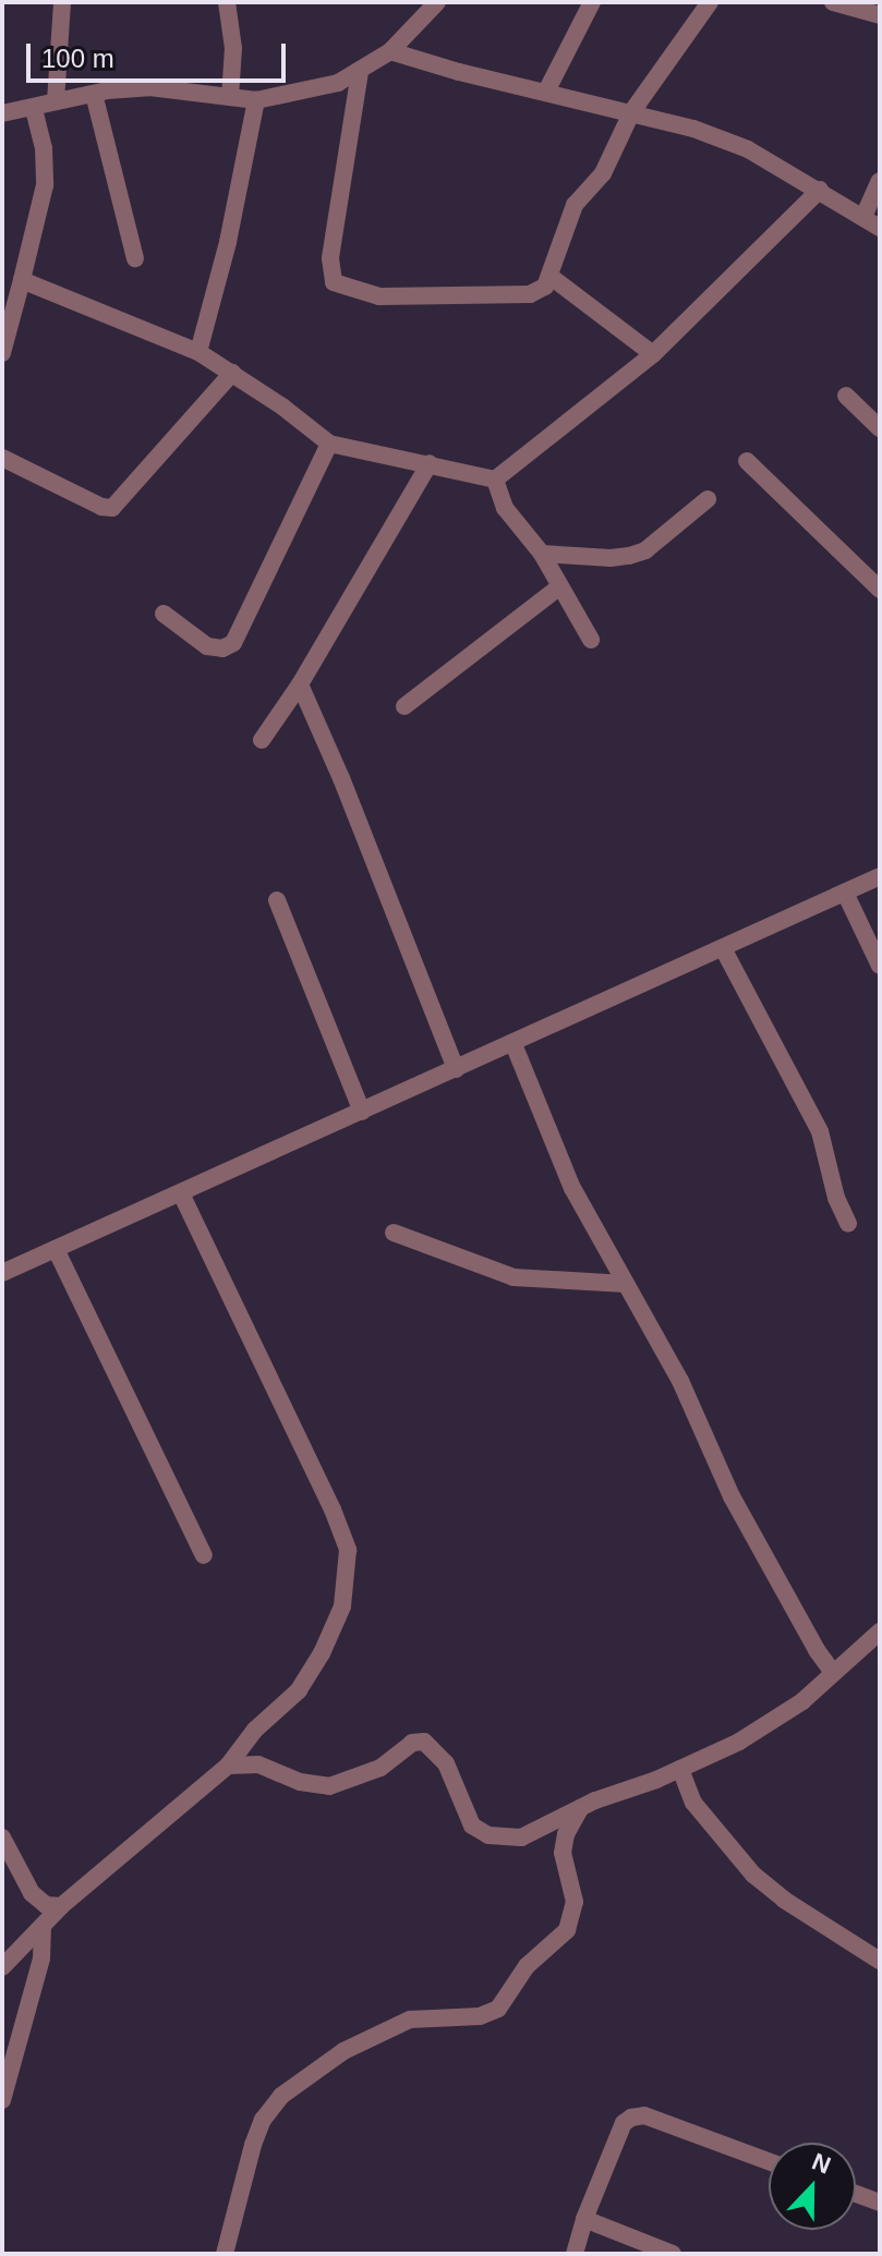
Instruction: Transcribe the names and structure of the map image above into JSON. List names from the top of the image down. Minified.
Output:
{"scale_bar":"100 m","north":"top"}
